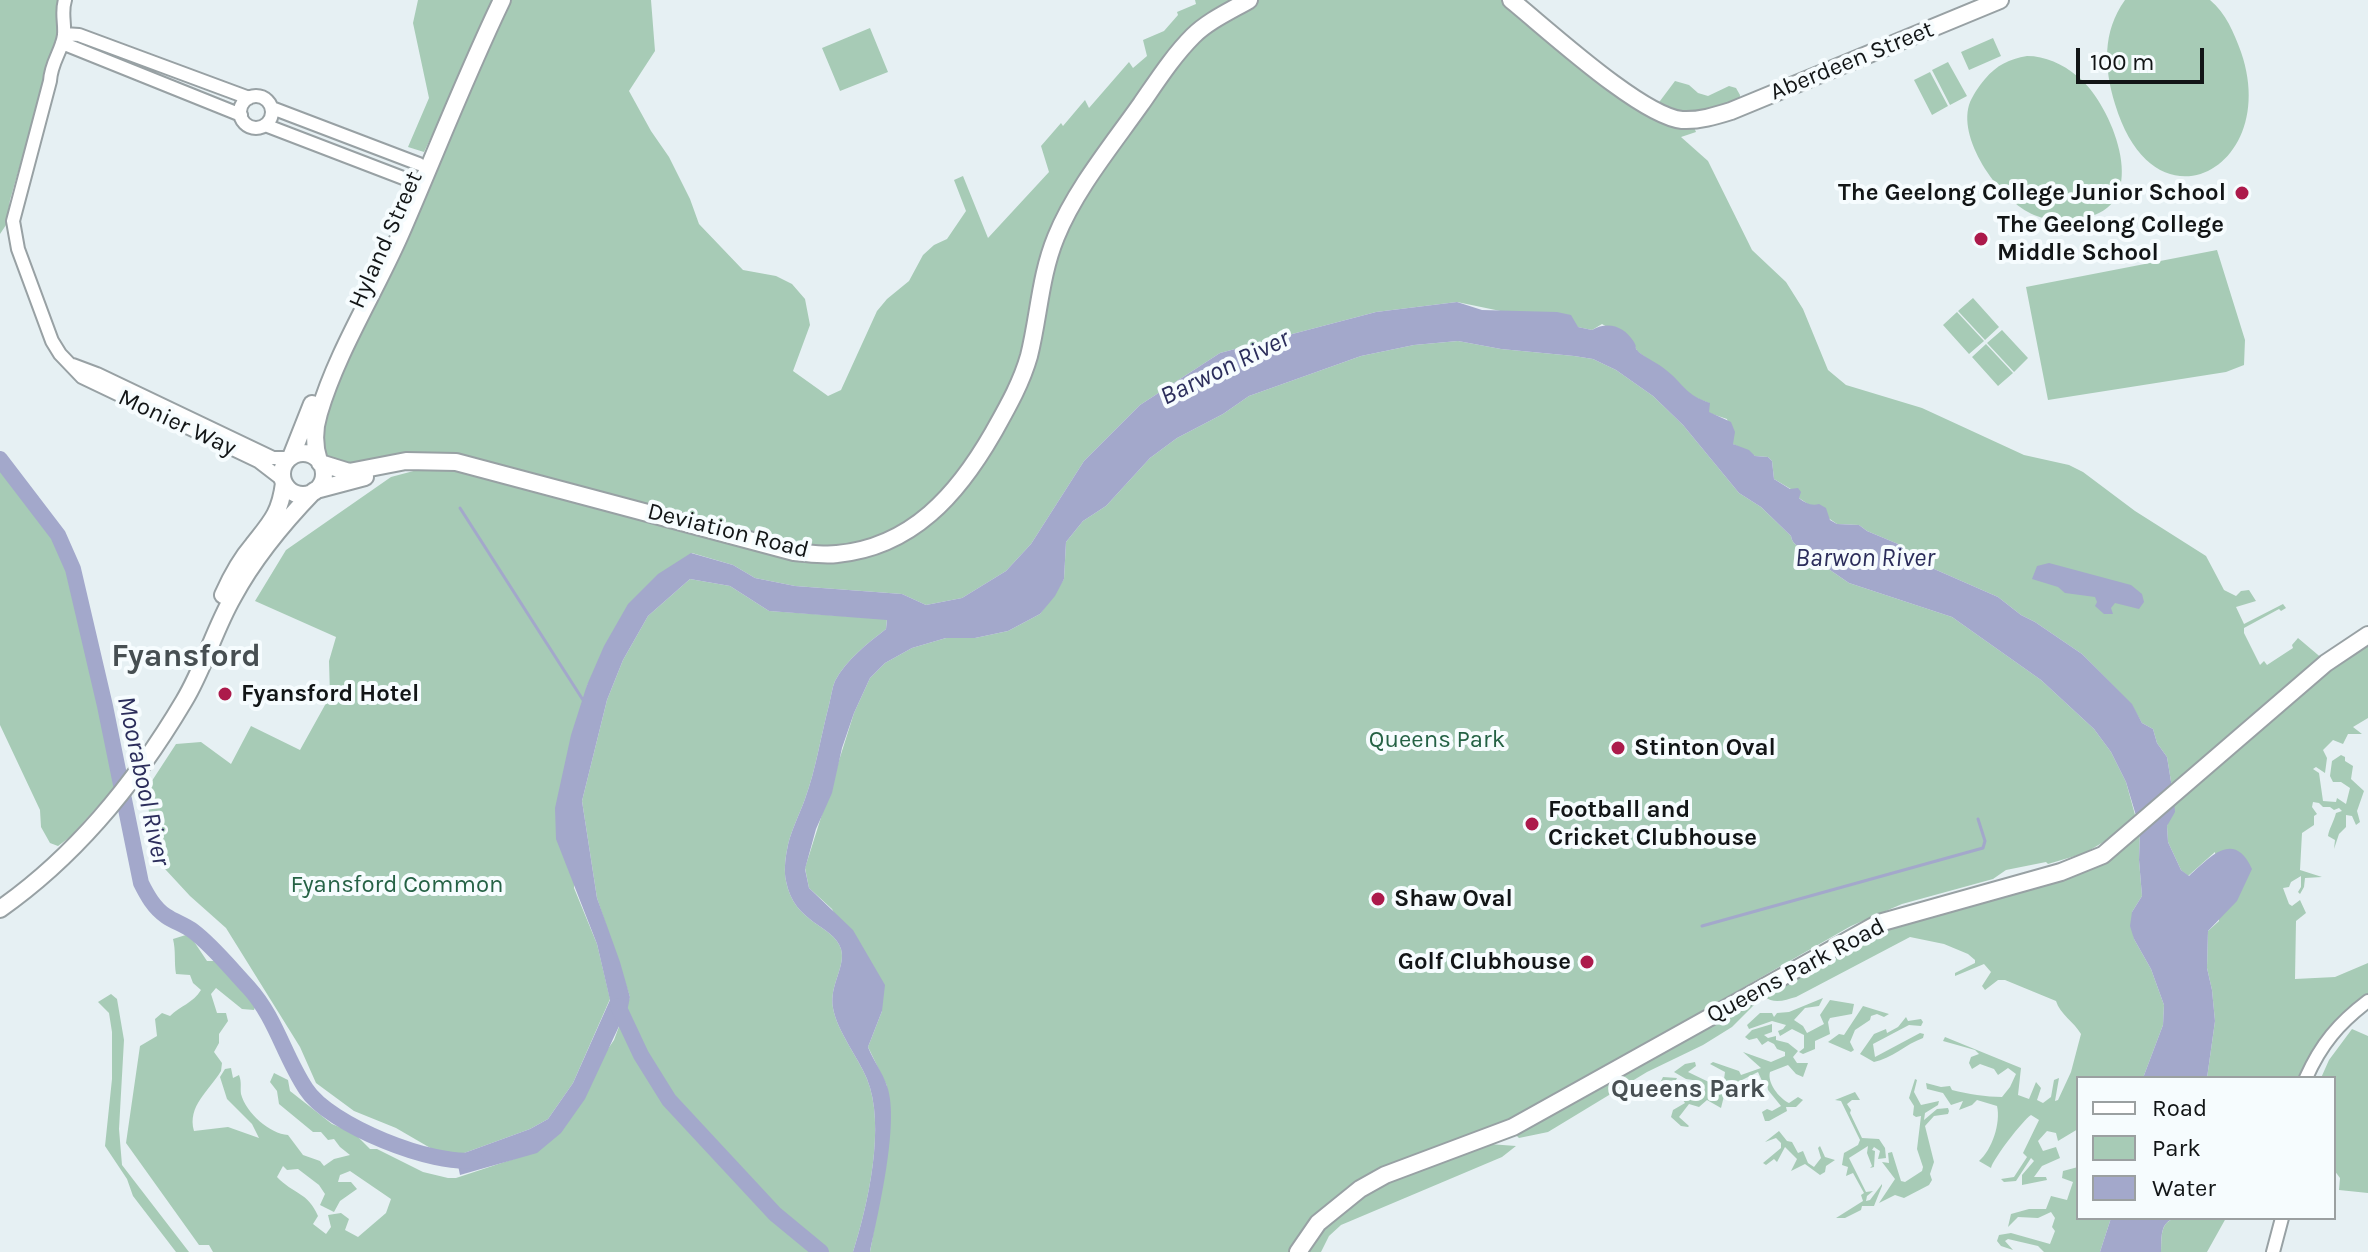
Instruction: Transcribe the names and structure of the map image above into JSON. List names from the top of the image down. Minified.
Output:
{"streets":{"main road":["Aberdeen Street","Hyland Street","Deviation Road","Queens Park Road"],"street":["Monier Way"]},"crossings":[["Hyland Street","Monier Way"],["Hyland Street","Deviation Road"],["Monier Way","Deviation Road"]],"districts":["Fyansford","Queens Park"],"water":["Barwon River","Moorabool River"],"parks":["Queens Park","Fyansford Common"],"places":["The Geelong College Junior School","The Geelong College Middle School","Fyansford Hotel","Stinton Oval","Football and Cricket Clubhouse","Shaw Oval","Golf Clubhouse"],"legend":["Road","Park","Water"],"scale_bar":"100 m"}
